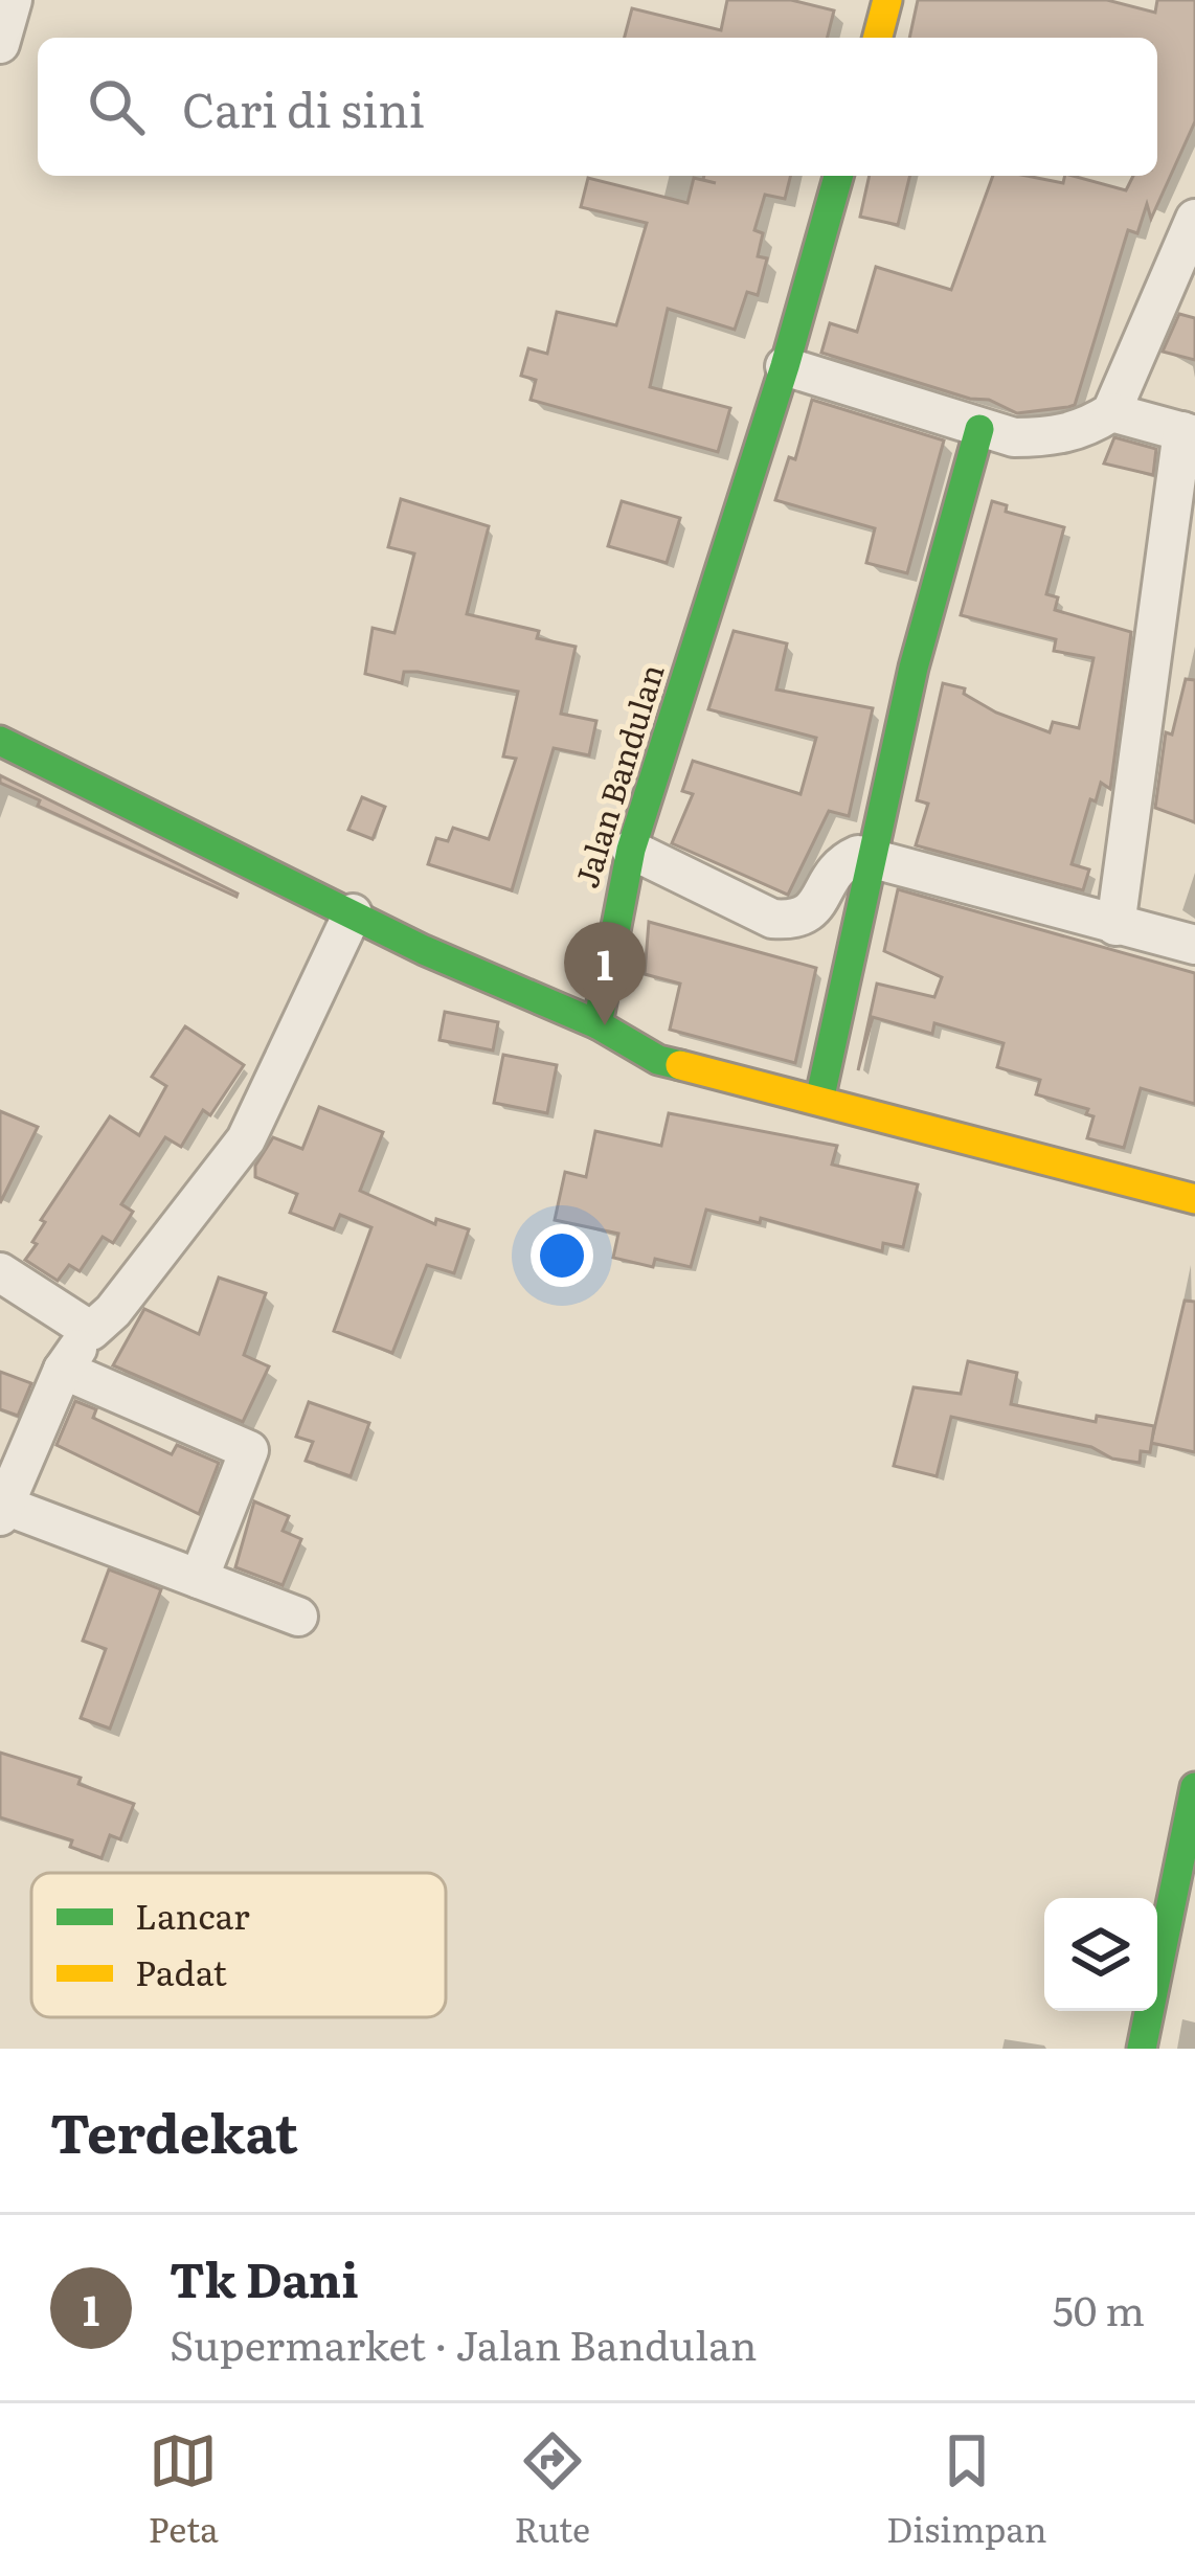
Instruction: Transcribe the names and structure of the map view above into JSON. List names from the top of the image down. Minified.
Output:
{"streets":{"street":["Jalan Bandulan"]},"legend":["Lancar","Padat"],"page":{"search":"Cari di sini","pins":"1","heading":"Terdekat","list":[{"mark":"1","name":"Tk Dani","note":"Supermarket · Jalan Bandulan","value":"50 m"}],"nav":["Peta","Rute","Disimpan"]}}
